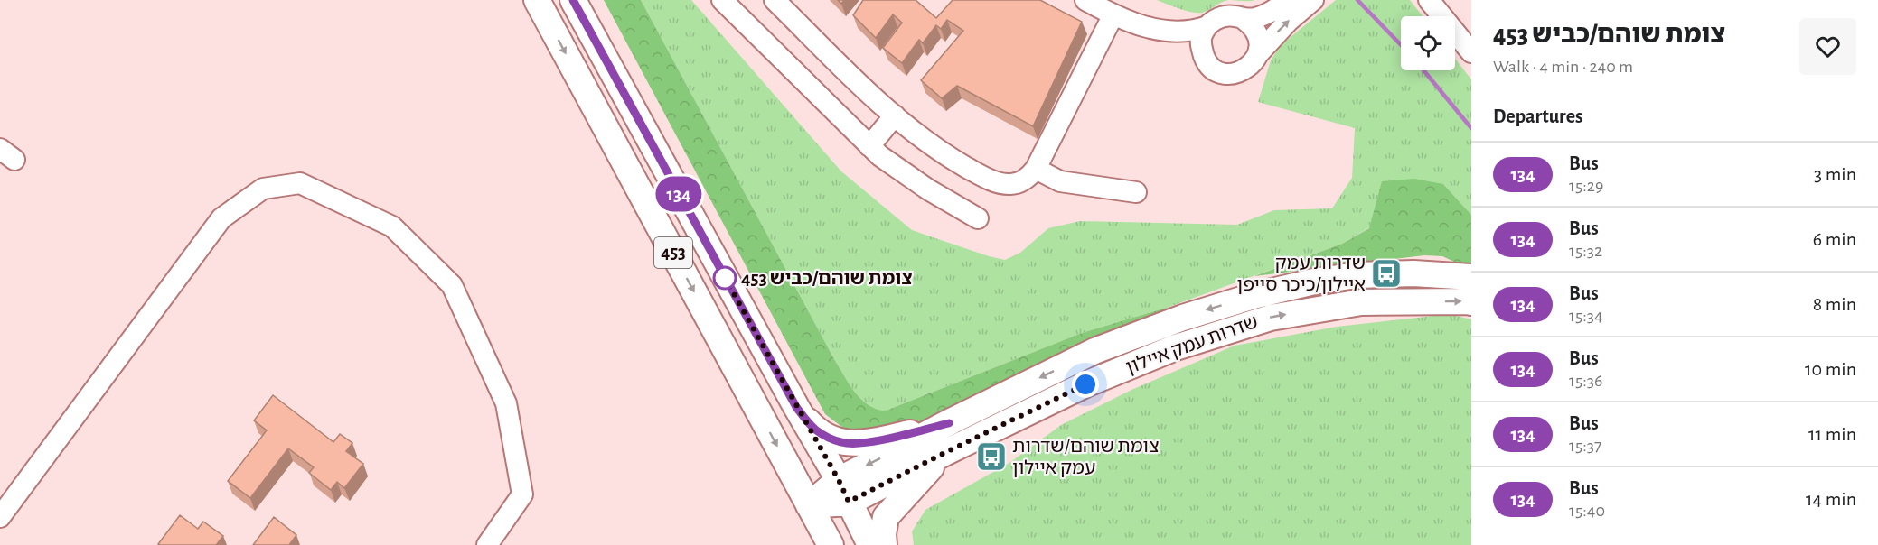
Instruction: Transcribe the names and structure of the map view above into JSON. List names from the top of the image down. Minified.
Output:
{"streets":{"main road":["453","שדרות עמק איילון"]},"crossings":[["453","שדרות עמק איילון"]],"places":{"bus stop":["שדרות עמק איילון/כיכר סייפן","צומת שוהם/שדרות עמק איילון"],"other":["צומת שוהם/כביש 453"]},"lines":["bus line 134"],"page":{"on_map":"134","heading":[["צומת שוהם/כביש 453","Walk · 4 min · 240 m"],"Departures"],"list":[{"mark":"134","name":"Bus","note":"15:29","value":"3 min"},{"mark":"134","name":"Bus","note":"15:32","value":"6 min"},{"mark":"134","name":"Bus","note":"15:34","value":"8 min"},{"mark":"134","name":"Bus","note":"15:36","value":"10 min"},{"mark":"134","name":"Bus","note":"15:37","value":"11 min"},{"mark":"134","name":"Bus","note":"15:40","value":"14 min"}]}}
